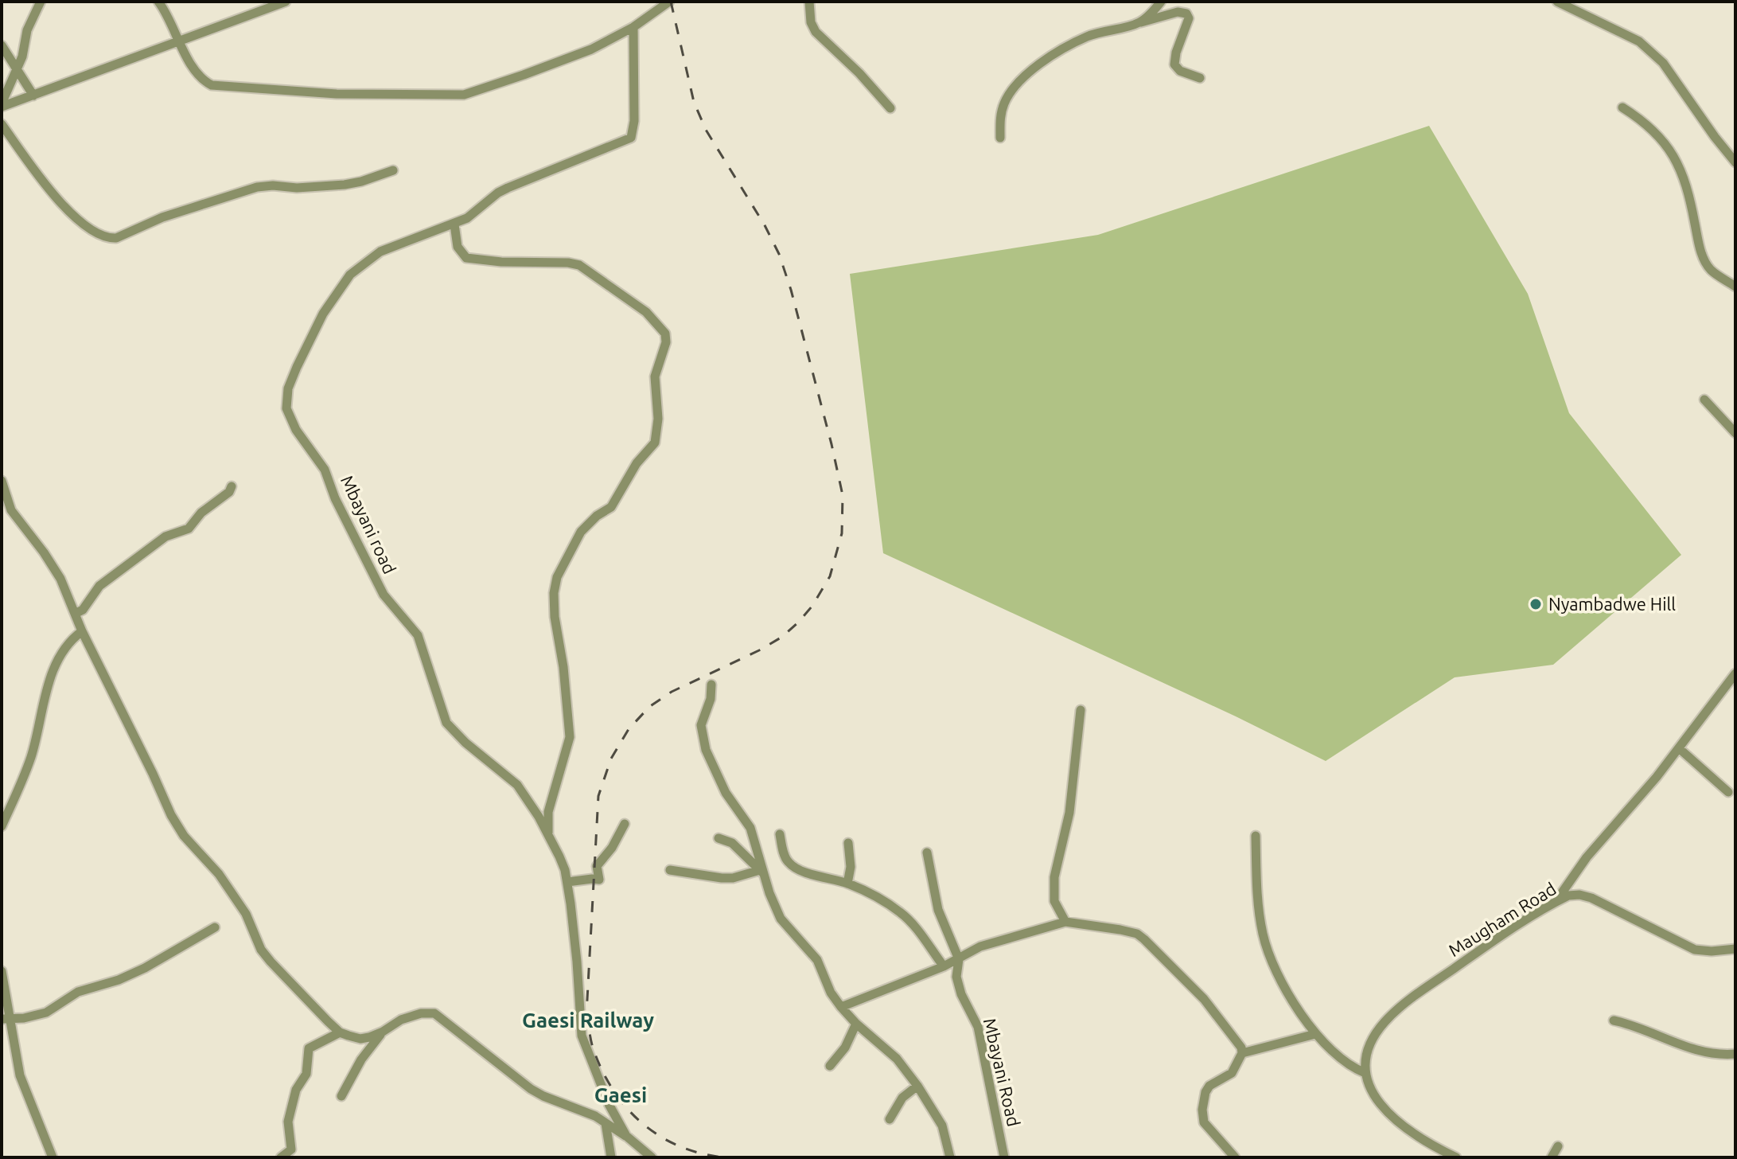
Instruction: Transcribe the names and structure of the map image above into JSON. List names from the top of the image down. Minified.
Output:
{"streets":{"street":["Mbayani road","Maugham Road","Mbayani Road"]},"districts":["Gaesi Railway","Gaesi"],"places":["Nyambadwe Hill"]}
